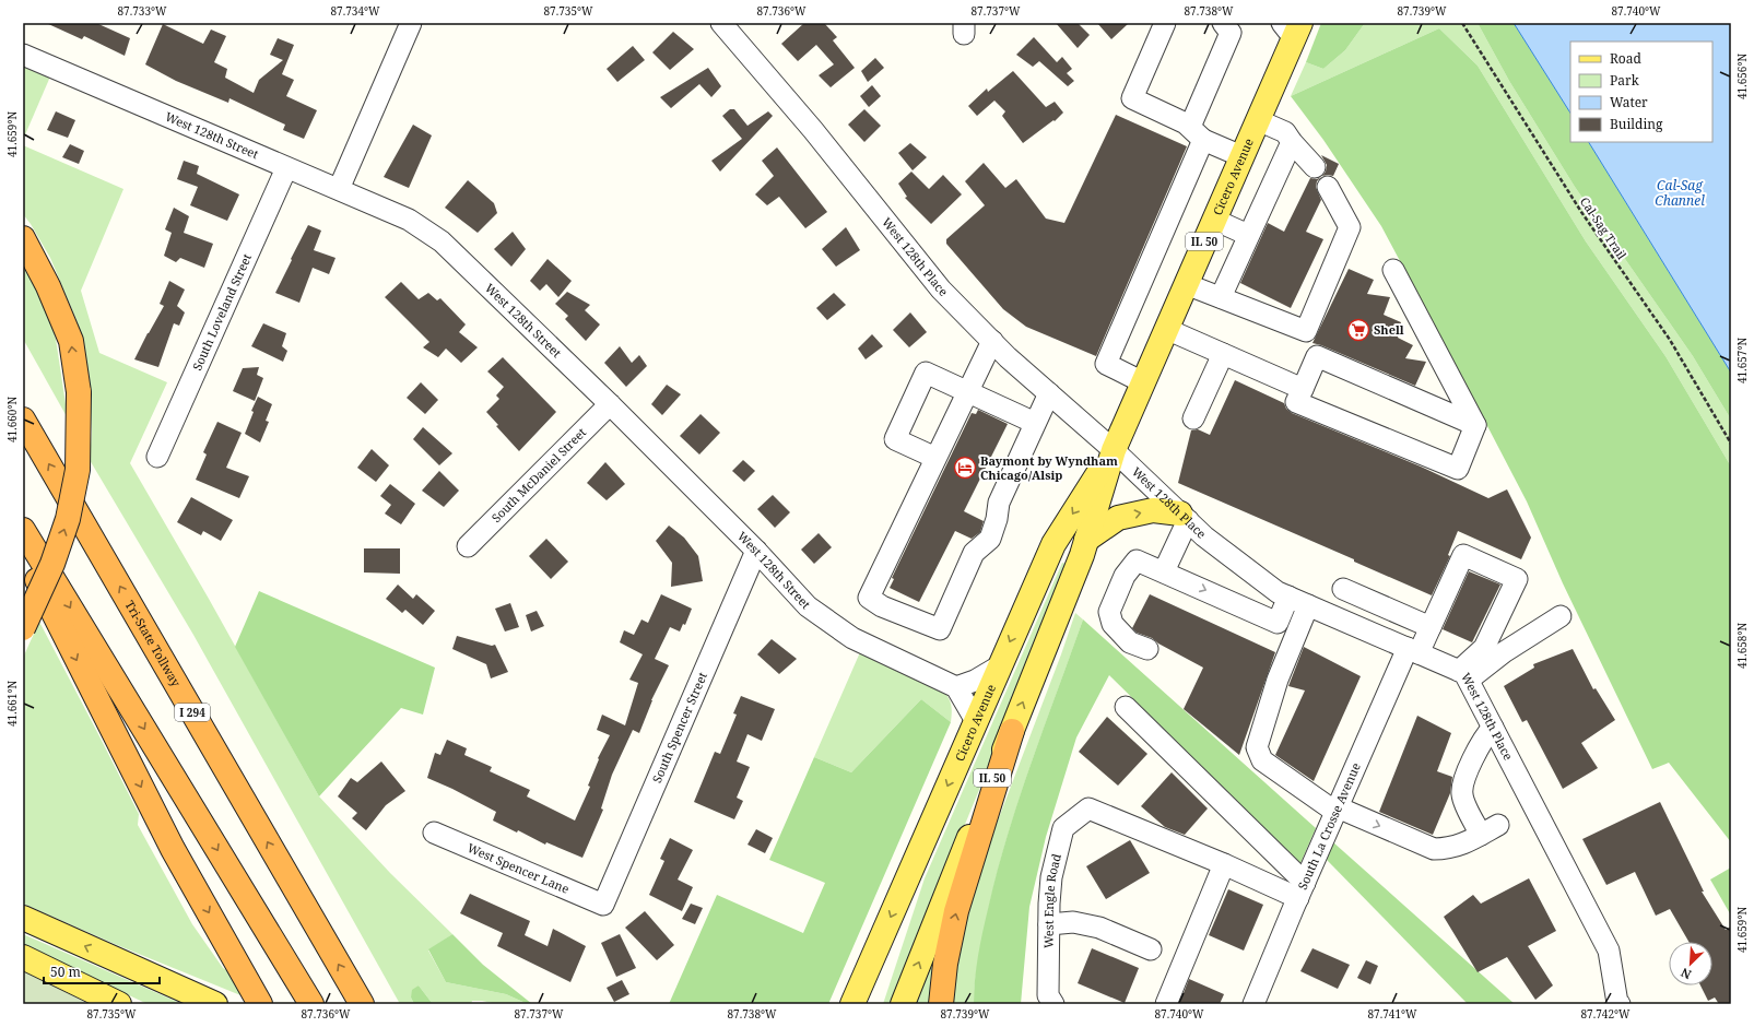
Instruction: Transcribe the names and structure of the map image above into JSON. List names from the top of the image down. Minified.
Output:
{"streets":{"highway":["Tri-State Tollway","I 294"],"main road":["Cicero Avenue","IL 50"],"street":["West 128th Street","West 128th Place","South Loveland Street","South McDaniel Street","South Spencer Street","South La Crosse Avenue","West Spencer Lane","West Engle Road"],"path":["Cal-Sag Trail"]},"crossings":[["West 128th Street","South Loveland Street"],["West 128th Street","South McDaniel Street"],["West 128th Street","South Spencer Street"],["Cicero Avenue","West 128th Place"],["West 128th Place","South La Crosse Avenue"],["South Spencer Street","West Spencer Lane"]],"water":["Cal-Sag Channel"],"places":{"supermarket":["Shell"],"hotel":["Baymont by Wyndham Chicago/Alsip"]},"legend":["Road","Park","Water","Building"],"scale_bar":"50 m","north":"bottom left","coordinates":["87.733°W","87.734°W","87.735°W","87.736°W","87.737°W","87.738°W","87.739°W","87.740°W","41.656°N","41.659°N","41.657°N","41.660°N","41.658°N","41.661°N","87.741°W","87.742°W"]}
